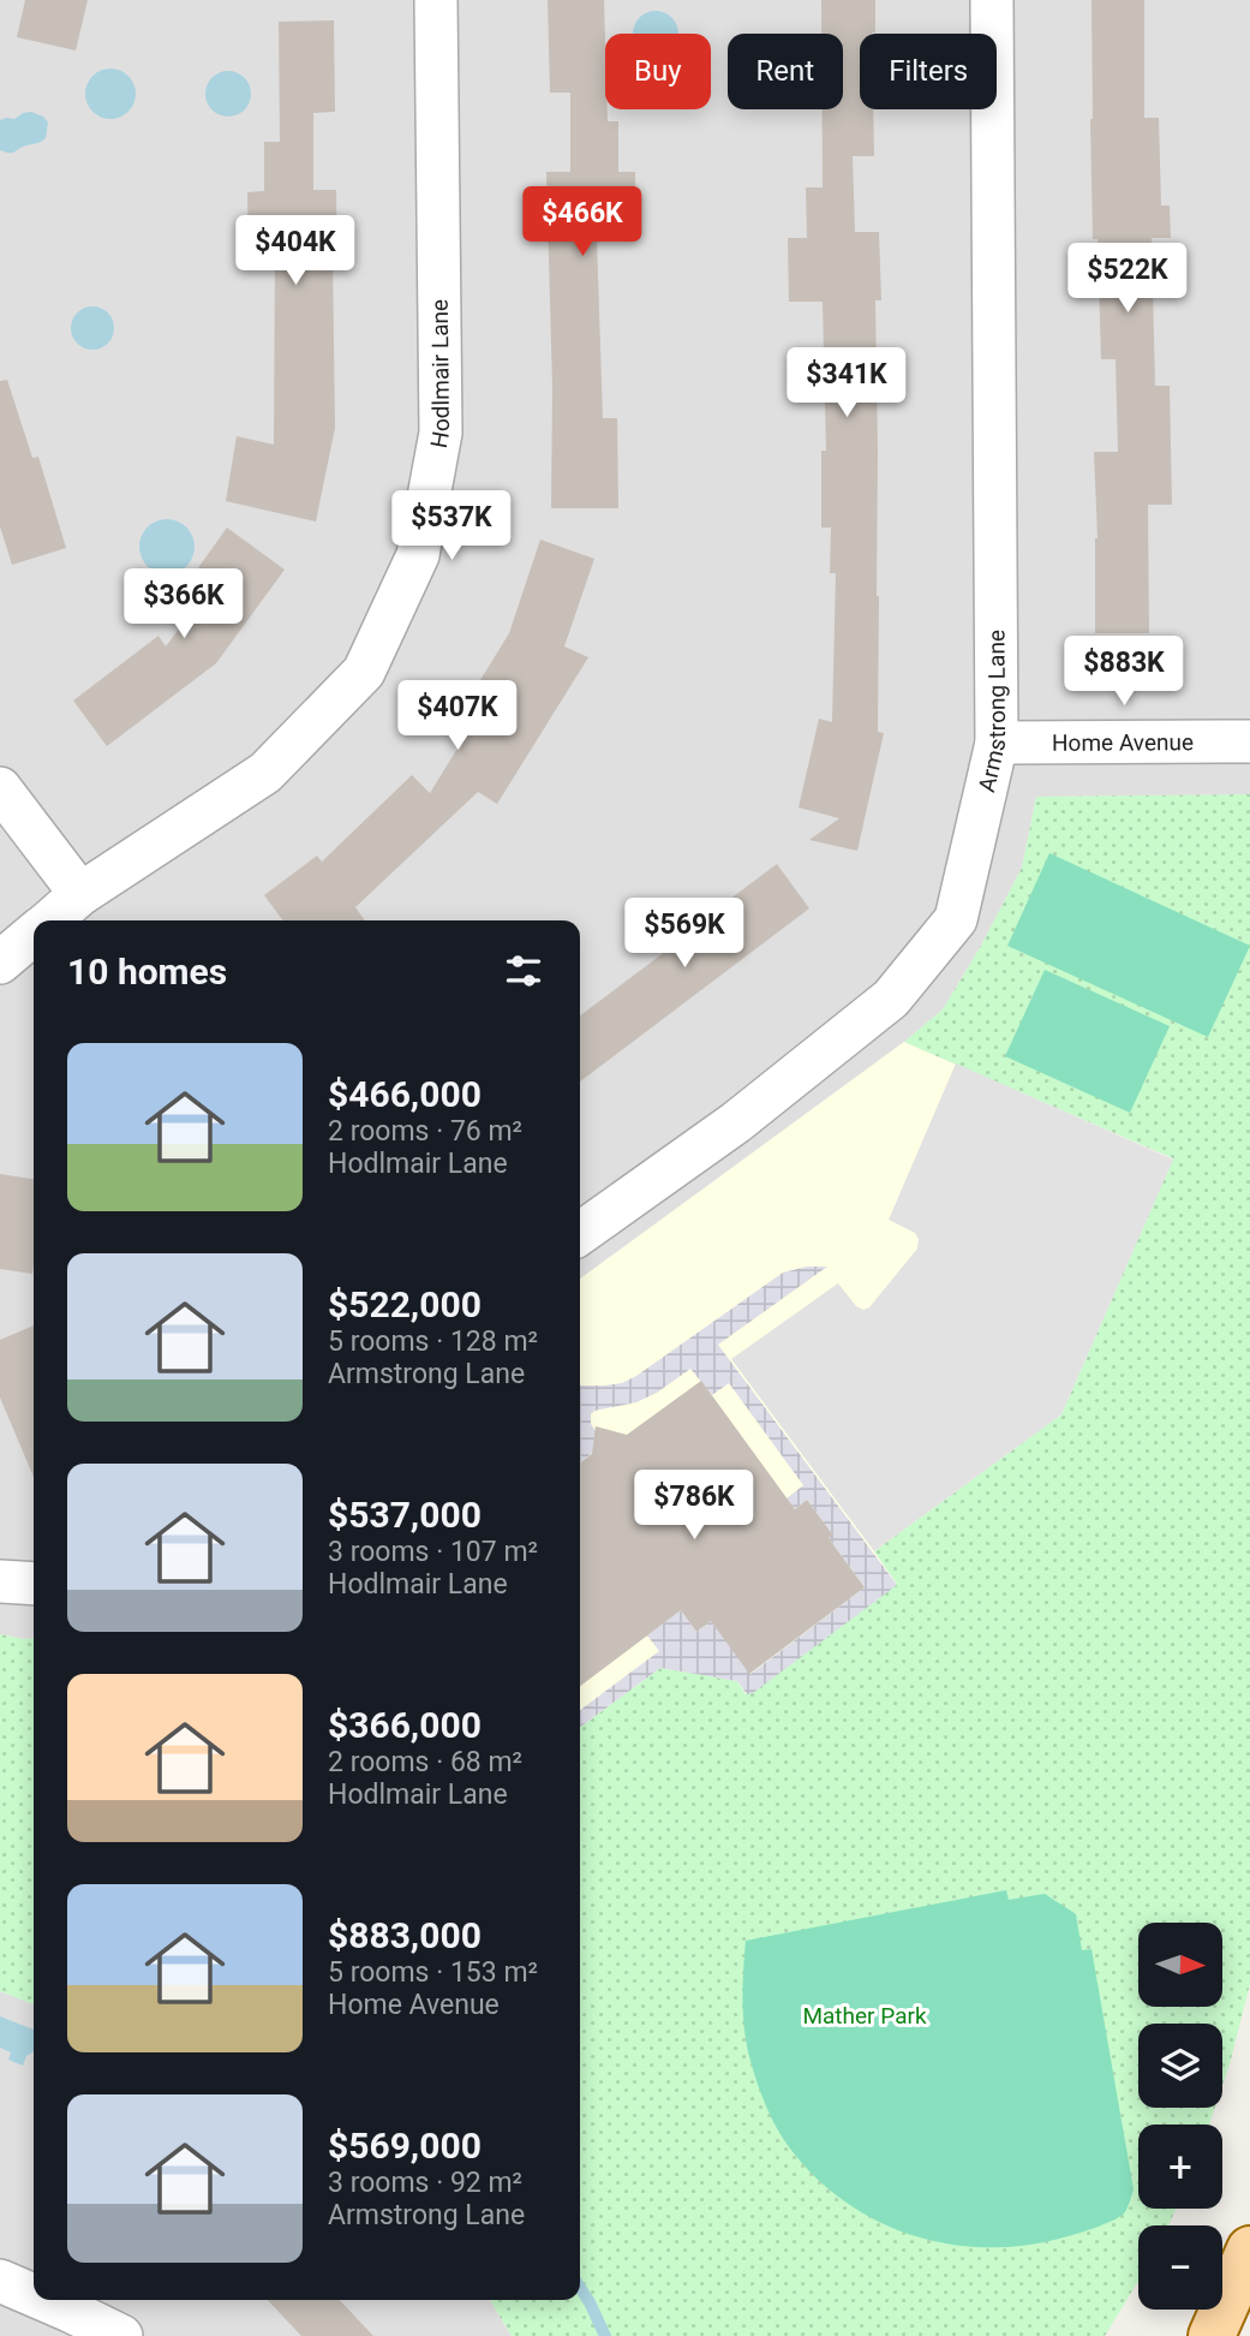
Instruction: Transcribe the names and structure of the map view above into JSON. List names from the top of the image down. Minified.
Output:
{"streets":{"street":["Hodlmair Lane","Armstrong Lane","Home Avenue"]},"crossings":[["Armstrong Lane","Home Avenue"]],"parks":["Mather Park"],"north":"right","page":{"chip":["Buy","Rent","Filters"],"price":["$466K","$404K","$522K","$341K","$537K","$366K","$883K","$407K","$569K","$786K"],"heading":"10 homes","list":[{"name":"$466,000","note":"2 rooms · 76 m² · Hodlmair Lane"},{"name":"$522,000","note":"5 rooms · 128 m² · Armstrong Lane"},{"name":"$537,000","note":"3 rooms · 107 m² · Hodlmair Lane"},{"name":"$366,000","note":"2 rooms · 68 m² · Hodlmair Lane"},{"name":"$883,000","note":"5 rooms · 153 m² · Home Avenue"},{"name":"$569,000","note":"3 rooms · 92 m² · Armstrong Lane"}],"map_buttons":["+","−"]}}
